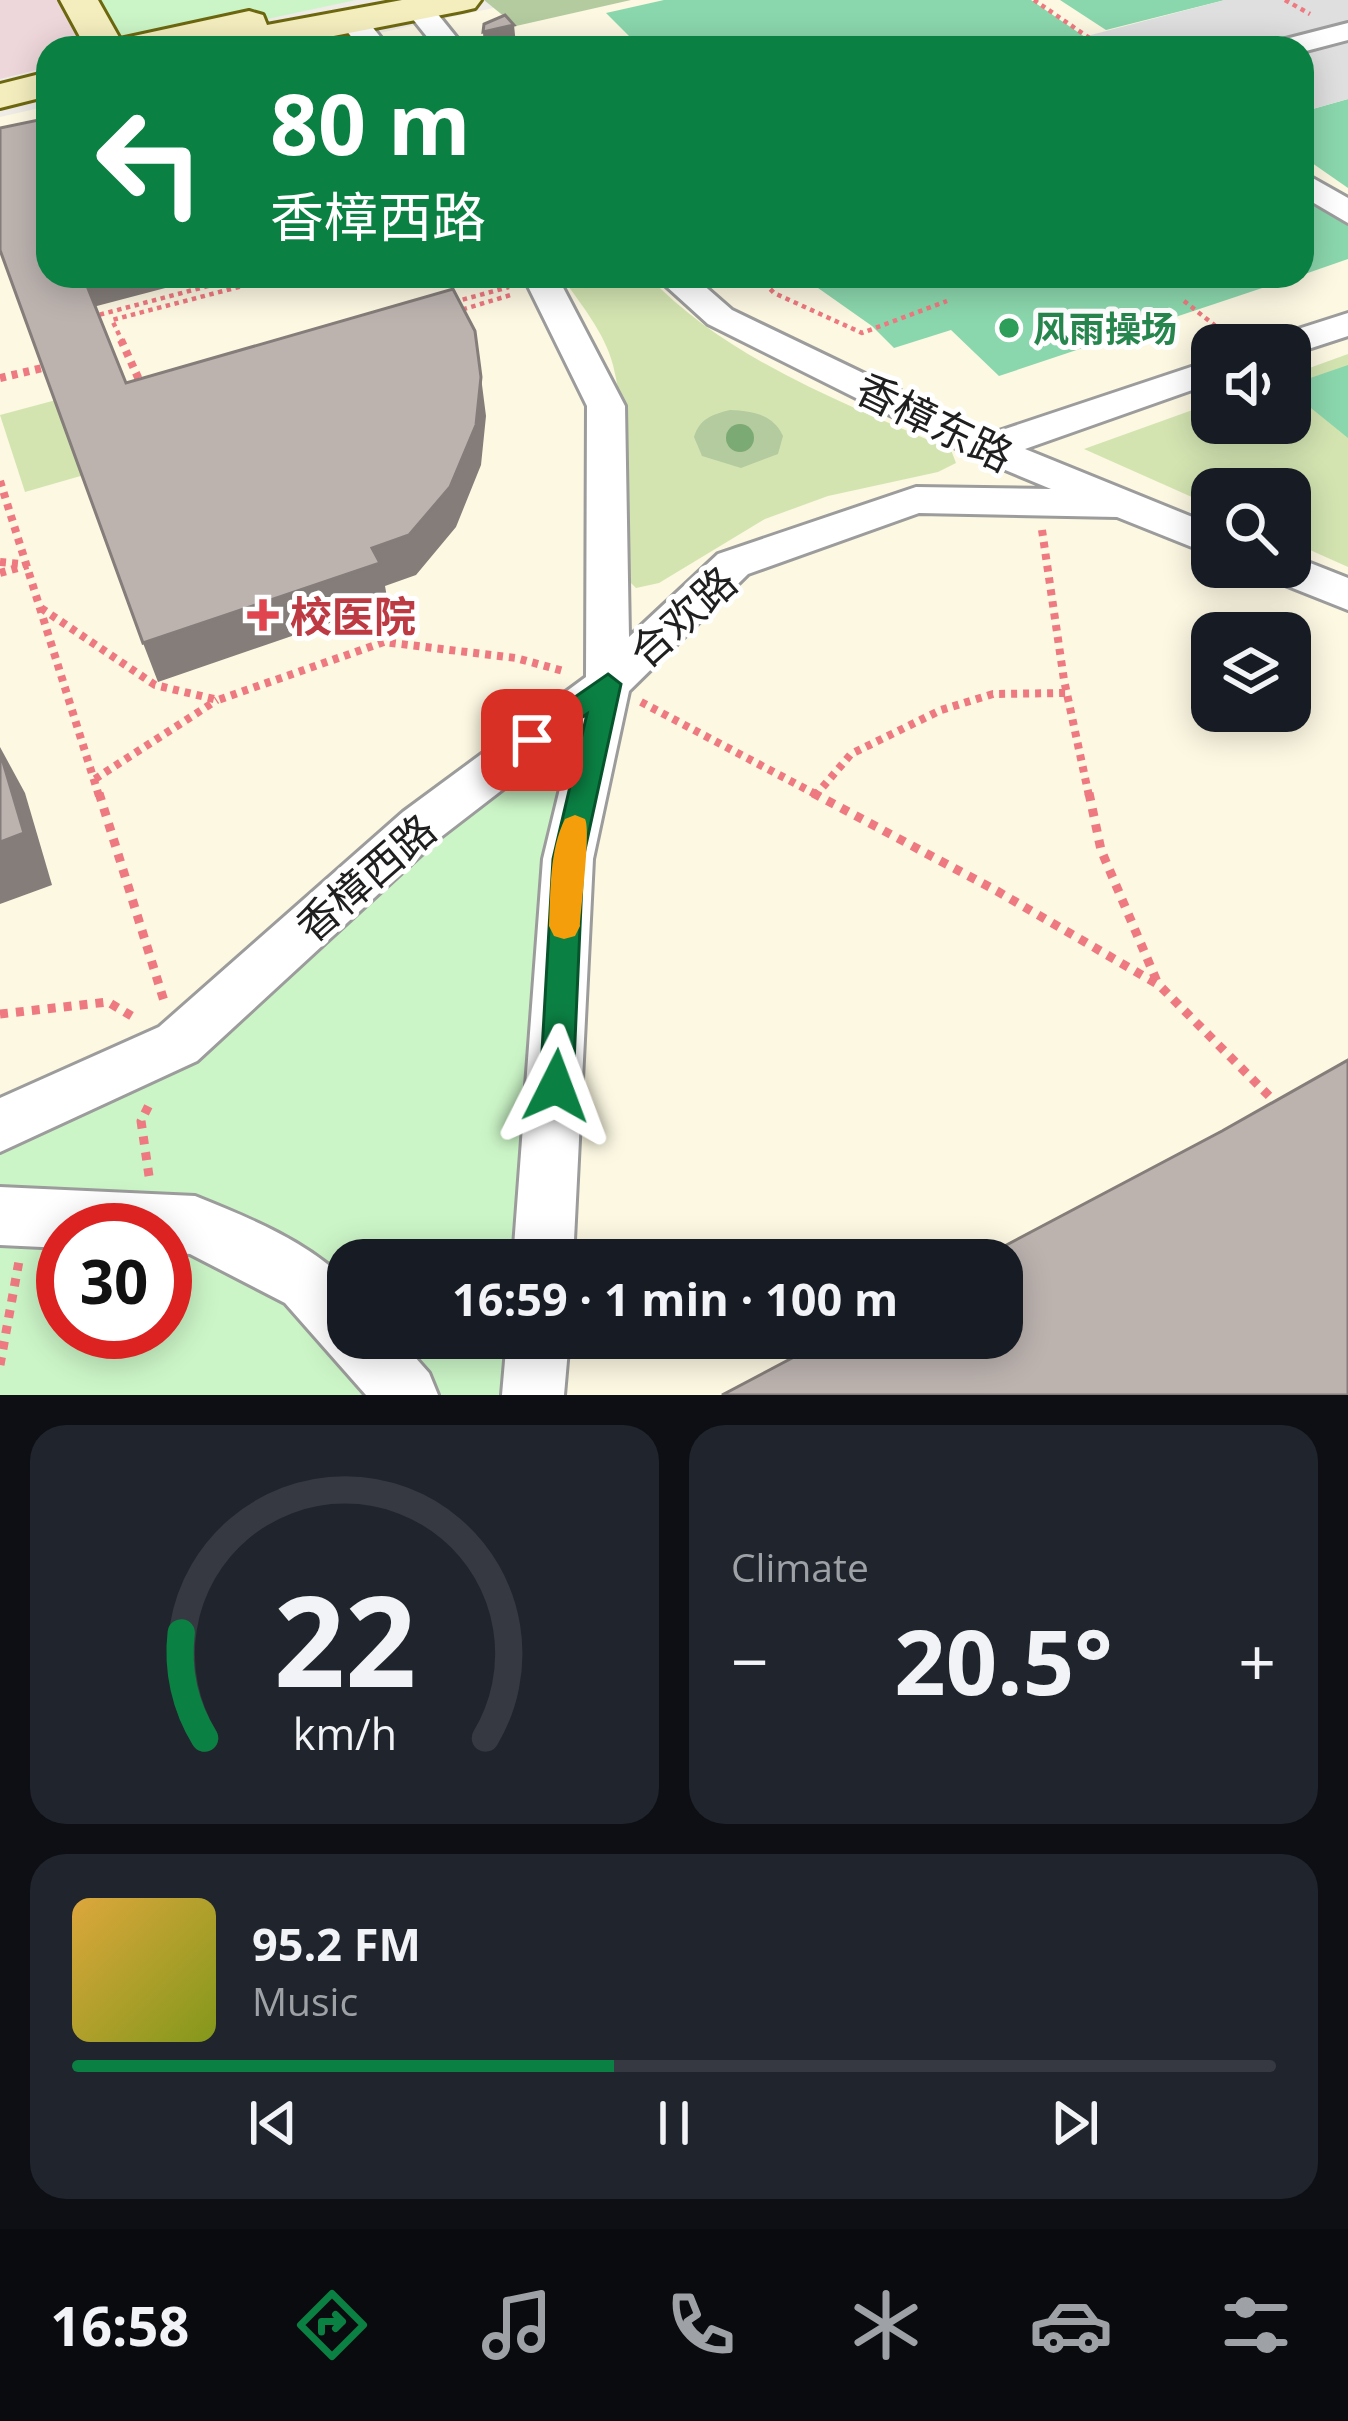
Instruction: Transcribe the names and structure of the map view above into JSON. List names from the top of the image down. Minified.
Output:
{"streets":{"street":["香樟东路","合欢路","香樟西路"]},"crossings":[["香樟东路","合欢路"],["合欢路","香樟西路"]],"places":{"other":["风雨操场"],"health":["校医院"]},"page":{"turn":["80 m","香樟西路"],"limit":"30","trip":"16:59 · 1 min · 100 m","tile":"Climate","heat":["−","20.5°","+"],"song":["95.2 FM","Music"],"tabs":"16:58","gauge":["22","km/h"]}}
